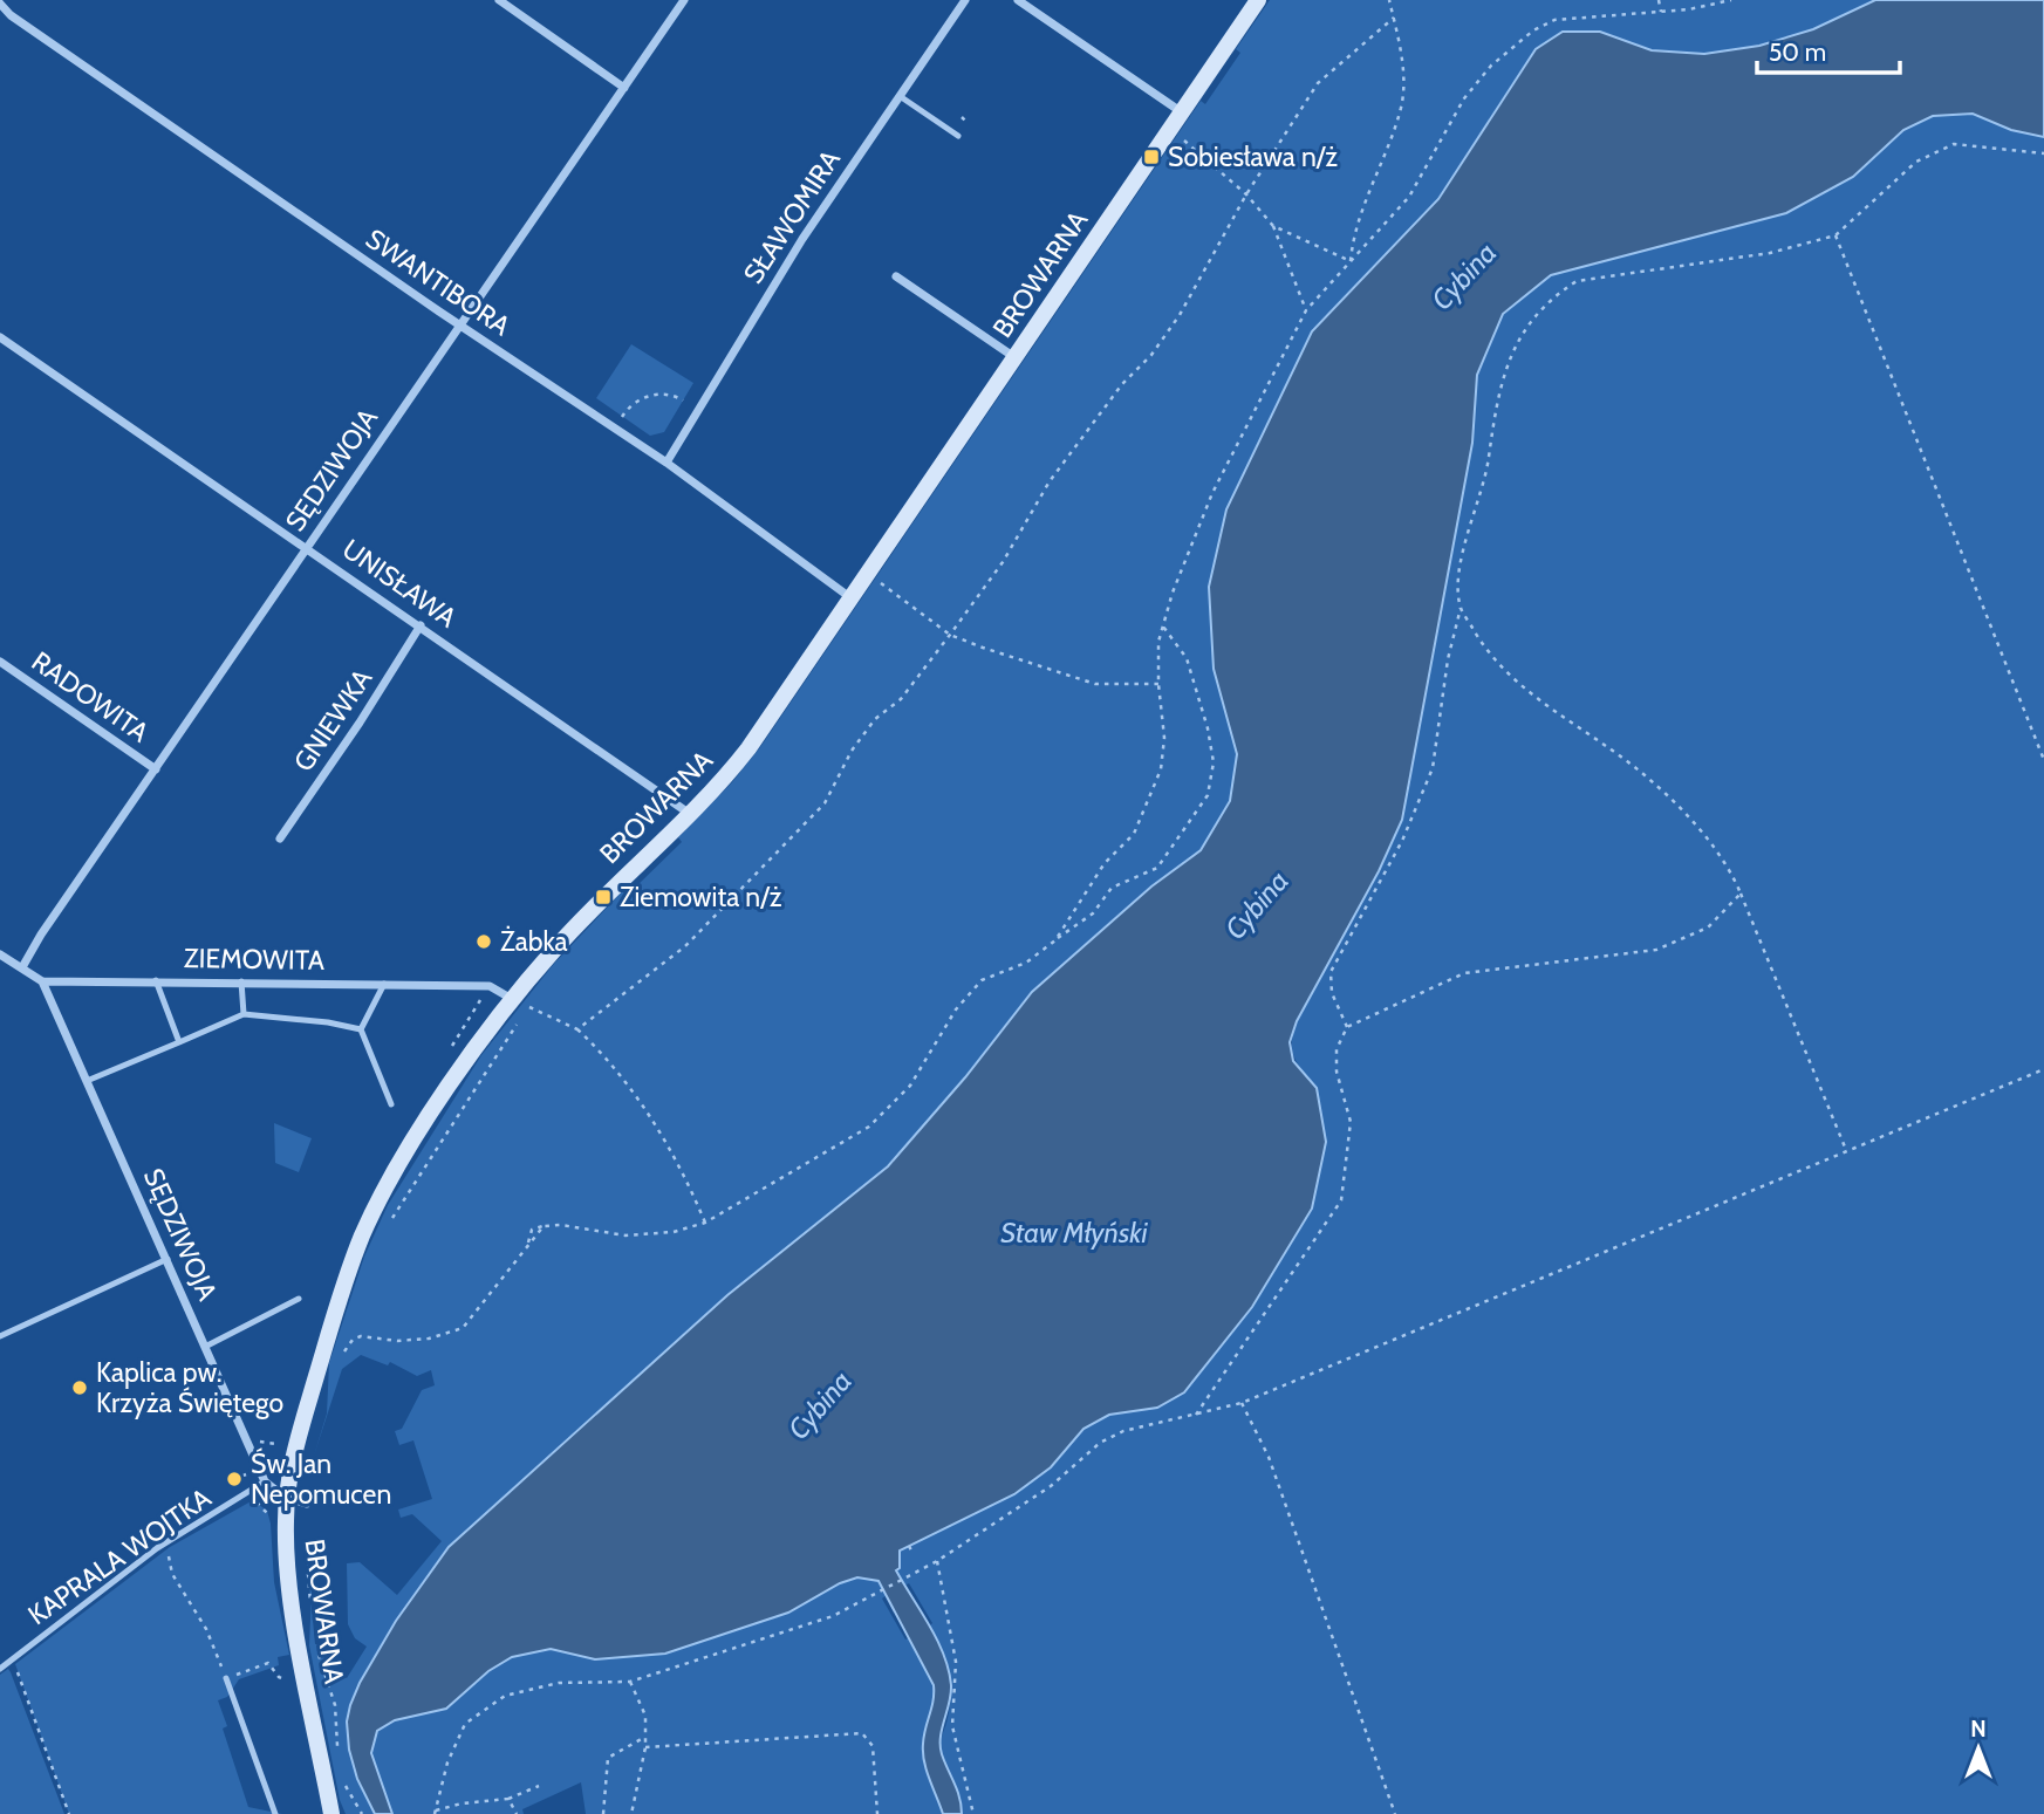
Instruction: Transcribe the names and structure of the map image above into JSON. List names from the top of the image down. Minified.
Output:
{"streets":{"street":["SŁAWOMIRA","BROWARNA","SWANTIBORA","SĘDZIWOJA","UNISŁAWA","RADOWITA","GNIEWKA","ZIEMOWITA"],"lane":["KAPRALA WOJTKA"]},"crossings":[["SŁAWOMIRA","SWANTIBORA"],["BROWARNA","SWANTIBORA"],["BROWARNA","SĘDZIWOJA"],["BROWARNA","UNISŁAWA"],["BROWARNA","ZIEMOWITA"],["SWANTIBORA","SĘDZIWOJA"],["SĘDZIWOJA","UNISŁAWA"],["SĘDZIWOJA","RADOWITA"],["SĘDZIWOJA","ZIEMOWITA"],["SĘDZIWOJA","KAPRALA WOJTKA"],["UNISŁAWA","GNIEWKA"]],"water":["Cybina","Staw Młyński"],"places":{"transit":["Sobiesława n/ż","Ziemowita n/ż"],"other":["Żabka","Kaplica pw. Krzyża Świętego","Św. Jan Nepomucen"]},"scale_bar":"50 m","north":"top"}
